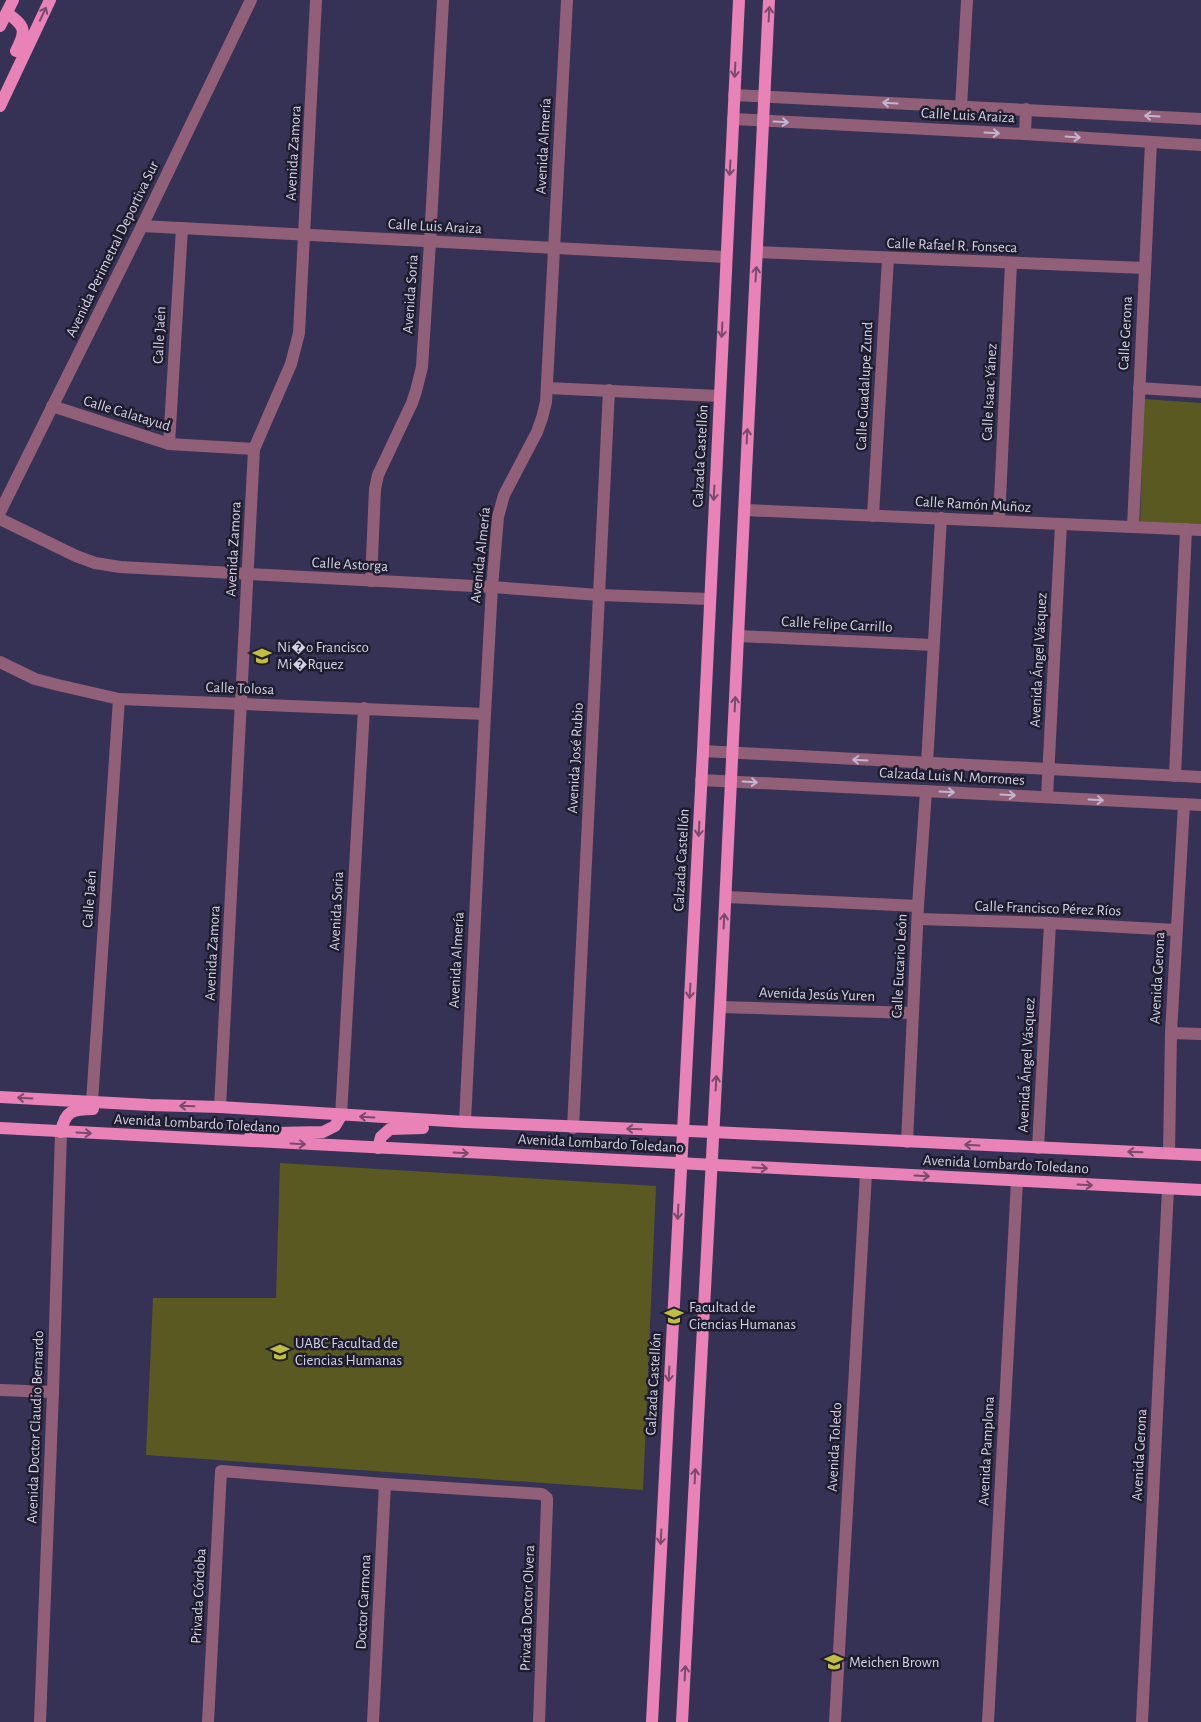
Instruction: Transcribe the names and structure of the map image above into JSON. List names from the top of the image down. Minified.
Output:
{"streets":{"main road":["Calzada Castellón","Avenida Lombardo Toledano"],"street":["Calle Luis Araiza","Avenida Almería","Avenida Zamora","Calle Rafael R. Fonseca","Avenida Perimetral Deportiva Sur","Avenida Soria","Calle Gerona","Calle Jaén","Calle Guadalupe Zund","Calle Isaac Yánez","Calle Calatayud","Calle Ramón Muñoz","Calle Astorga","Calle Felipe Carrillo","Avenida Ángel Vásquez","Calle Tolosa","Avenida José Rubio","Calzada Luis N. Morrones","Calle Francisco Pérez Ríos","Calle Eucario León","Avenida Gerona","Avenida Jesús Yuren","Avenida Doctor Claudio Bernardo","Avenida Toledo","Avenida Pamplona","Privada Córdoba","Doctor Carmona","Privada Doctor Olvera"]},"crossings":[["Calle Luis Araiza","Avenida Almería"],["Calle Luis Araiza","Avenida Zamora"],["Calle Luis Araiza","Avenida Perimetral Deportiva Sur"],["Calle Luis Araiza","Avenida Soria"],["Calle Luis Araiza","Calle Gerona"],["Calle Luis Araiza","Calle Jaén"],["Calle Luis Araiza","Calzada Castellón"],["Avenida Almería","Calle Astorga"],["Avenida Almería","Calle Tolosa"],["Avenida Almería","Avenida Lombardo Toledano"],["Avenida Zamora","Calle Calatayud"],["Avenida Zamora","Calle Astorga"],["Avenida Zamora","Calle Tolosa"],["Avenida Zamora","Avenida Lombardo Toledano"],["Calle Rafael R. Fonseca","Calle Gerona"],["Calle Rafael R. Fonseca","Calle Guadalupe Zund"],["Calle Rafael R. Fonseca","Calle Isaac Yánez"],["Avenida Perimetral Deportiva Sur","Calle Calatayud"],["Avenida Soria","Calle Astorga"],["Avenida Soria","Calle Tolosa"],["Avenida Soria","Avenida Lombardo Toledano"],["Calle Gerona","Calle Ramón Muñoz"],["Calle Jaén","Calle Calatayud"],["Calle Jaén","Calle Tolosa"],["Calle Jaén","Avenida Lombardo Toledano"],["Calle Guadalupe Zund","Calle Ramón Muñoz"],["Calle Isaac Yánez","Calle Ramón Muñoz"],["Calzada Castellón","Calle Astorga"],["Calzada Castellón","Calzada Luis N. Morrones"],["Calzada Castellón","Avenida Lombardo Toledano"],["Calle Ramón Muñoz","Avenida Ángel Vásquez"],["Calle Astorga","Avenida José Rubio"],["Avenida Ángel Vásquez","Calzada Luis N. Morrones"],["Avenida Ángel Vásquez","Calle Francisco Pérez Ríos"],["Avenida Ángel Vásquez","Avenida Lombardo Toledano"],["Avenida José Rubio","Avenida Lombardo Toledano"],["Calzada Luis N. Morrones","Calle Eucario León"],["Calzada Luis N. Morrones","Avenida Gerona"],["Calle Francisco Pérez Ríos","Calle Eucario León"],["Calle Francisco Pérez Ríos","Avenida Gerona"],["Calle Eucario León","Avenida Jesús Yuren"],["Calle Eucario León","Avenida Lombardo Toledano"],["Avenida Gerona","Avenida Lombardo Toledano"],["Avenida Lombardo Toledano","Avenida Doctor Claudio Bernardo"],["Avenida Lombardo Toledano","Avenida Toledo"],["Avenida Lombardo Toledano","Avenida Pamplona"],["Privada Córdoba","Doctor Carmona"],["Privada Córdoba","Privada Doctor Olvera"],["Doctor Carmona","Privada Doctor Olvera"]],"places":{"school or university":["Ni�o Francisco Mi�Rquez","Facultad de Ciencias Humanas","UABC Facultad de Ciencias Humanas","Meichen Brown"]}}
